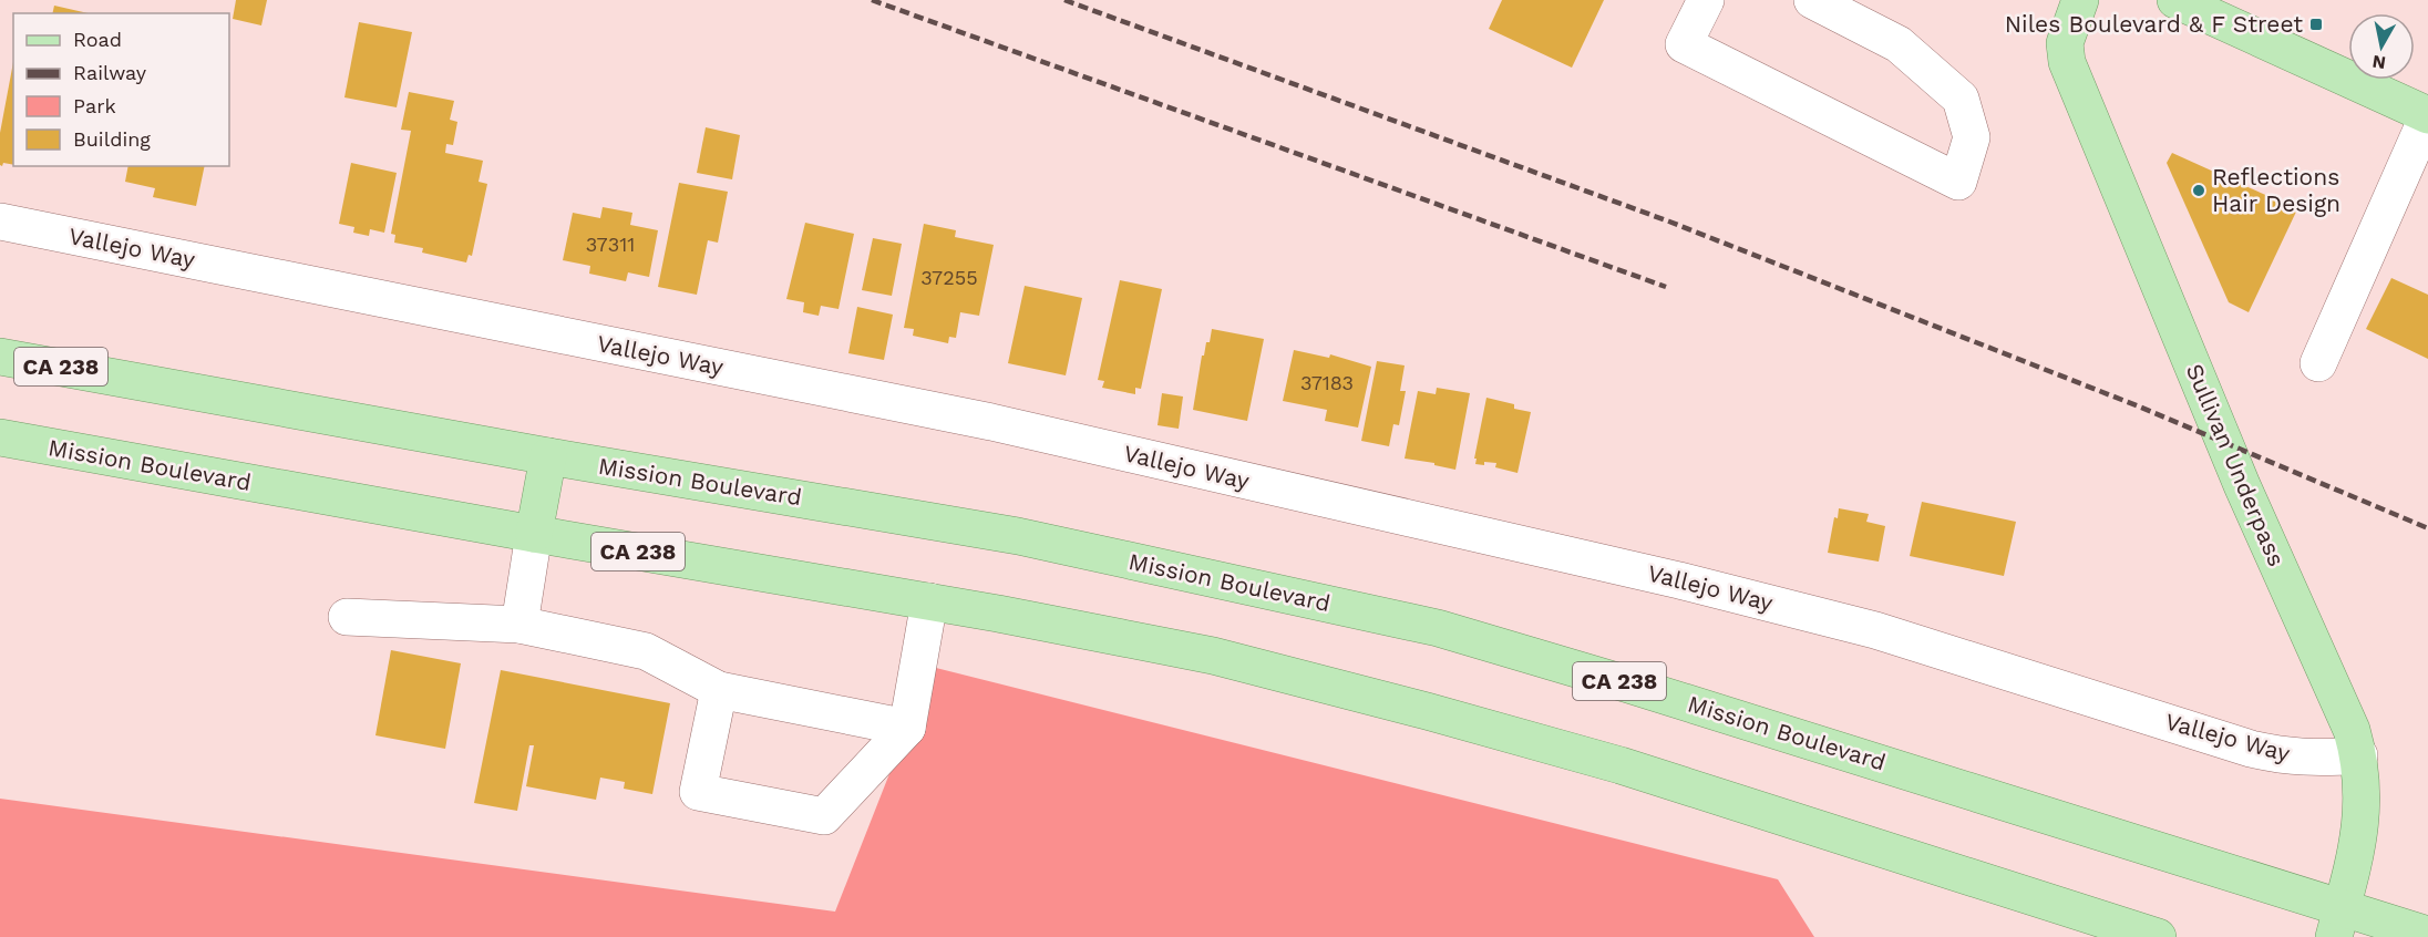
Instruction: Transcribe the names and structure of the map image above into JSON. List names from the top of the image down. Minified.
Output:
{"streets":{"main road":["CA 238","Mission Boulevard","Sullivan Underpass"],"street":["Vallejo Way"]},"crossings":[["Vallejo Way","Sullivan Underpass"],["Mission Boulevard","Sullivan Underpass"]],"places":{"transit":["Niles Boulevard & F Street"],"other":["Reflections Hair Design"]},"house_numbers":["37311","37255","37183"],"legend":["Road","Railway","Park","Building"],"north":"bottom"}
